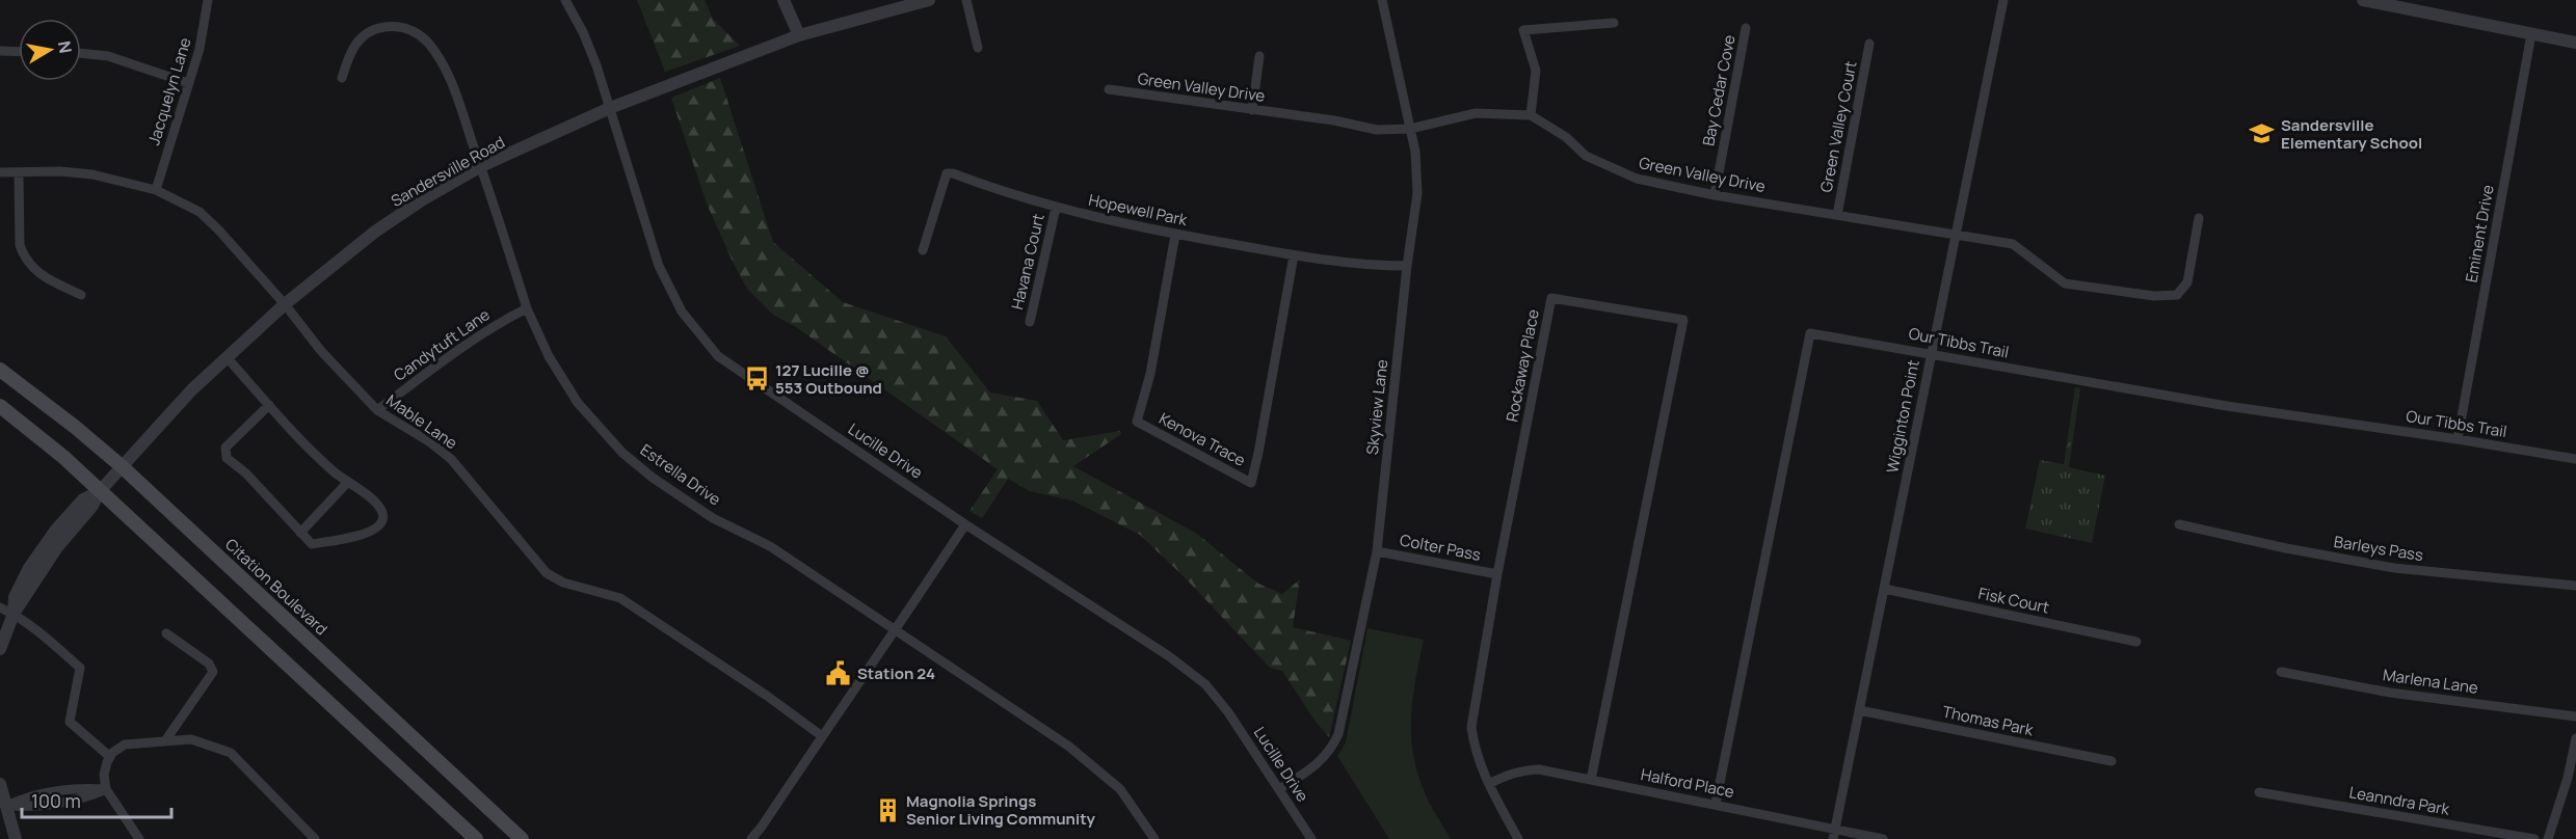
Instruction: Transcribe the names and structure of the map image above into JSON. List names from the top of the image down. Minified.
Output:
{"streets":{"main road":["Citation Boulevard"],"street":["Green Valley Drive","Bay Cedar Cove","Jacquelyn Lane","Green Valley Court","Sandersville Road","Hopewell Park","Eminent Drive","Havana Court","Our Tibbs Trail","Candytuft Lane","Rockaway Place","Skyview Lane","Wigginton Point","Mable Lane","Kenova Trace","Lucille Drive","Estrella Drive","Colter Pass","Barleys Pass","Fisk Court","Marlena Lane","Thomas Park","Halford Place","Leanndra Park"]},"crossings":[["Green Valley Drive","Bay Cedar Cove"],["Green Valley Drive","Green Valley Court"],["Green Valley Drive","Skyview Lane"],["Green Valley Drive","Wigginton Point"],["Jacquelyn Lane","Mable Lane"],["Sandersville Road","Mable Lane"],["Sandersville Road","Lucille Drive"],["Sandersville Road","Estrella Drive"],["Sandersville Road","Citation Boulevard"],["Hopewell Park","Havana Court"],["Hopewell Park","Skyview Lane"],["Hopewell Park","Kenova Trace"],["Eminent Drive","Our Tibbs Trail"],["Our Tibbs Trail","Wigginton Point"],["Our Tibbs Trail","Halford Place"],["Candytuft Lane","Mable Lane"],["Candytuft Lane","Estrella Drive"],["Rockaway Place","Colter Pass"],["Rockaway Place","Halford Place"],["Skyview Lane","Lucille Drive"],["Skyview Lane","Colter Pass"],["Wigginton Point","Fisk Court"],["Wigginton Point","Thomas Park"],["Wigginton Point","Halford Place"]],"places":{"school or university":["Sandersville Elementary School"],"bus stop":["127 Lucille @ 553 Outbound"],"public building":["Station 24"],"building":["Magnolia Springs Senior Living Community"]},"scale_bar":"100 m","north":"right"}
